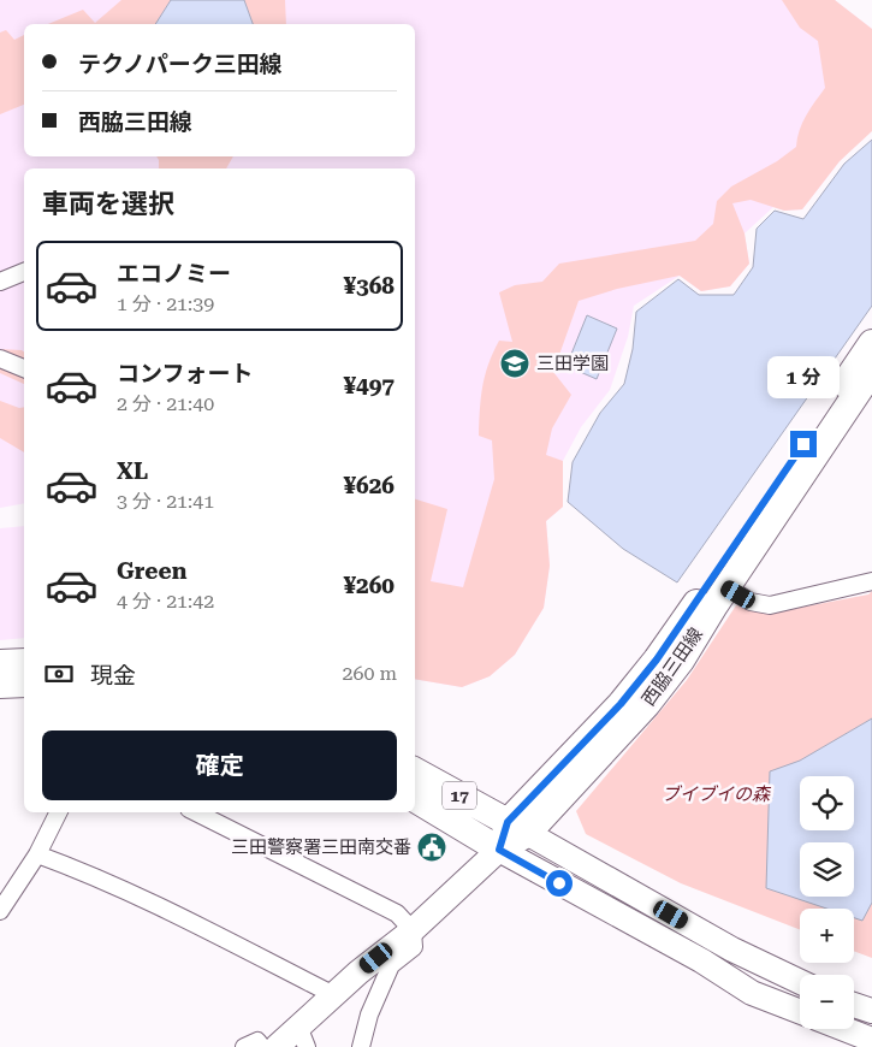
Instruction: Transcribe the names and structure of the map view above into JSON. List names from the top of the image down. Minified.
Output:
{"streets":{"main road":["西脇三田線","17"]},"crossings":[["西脇三田線","17"]],"parks":["ブイブイの森"],"places":{"school or university":["三田学園"],"public building":["三田警察署三田南交番"]},"page":{"banner":["テクノパーク三田線","西脇三田線"],"heading":"車両を選択","list":[{"name":"エコノミー","note":"1 分 · 21:39","value":"¥368"},{"name":"コンフォート","note":"2 分 · 21:40","value":"¥497"},{"name":"XL","note":"3 分 · 21:41","value":"¥626"},{"name":"Green","note":"4 分 · 21:42","value":"¥260"}],"bubble":"1 分","pay":["現金","260 m"],"buttons":"確定","map_buttons":["+","−"]}}
